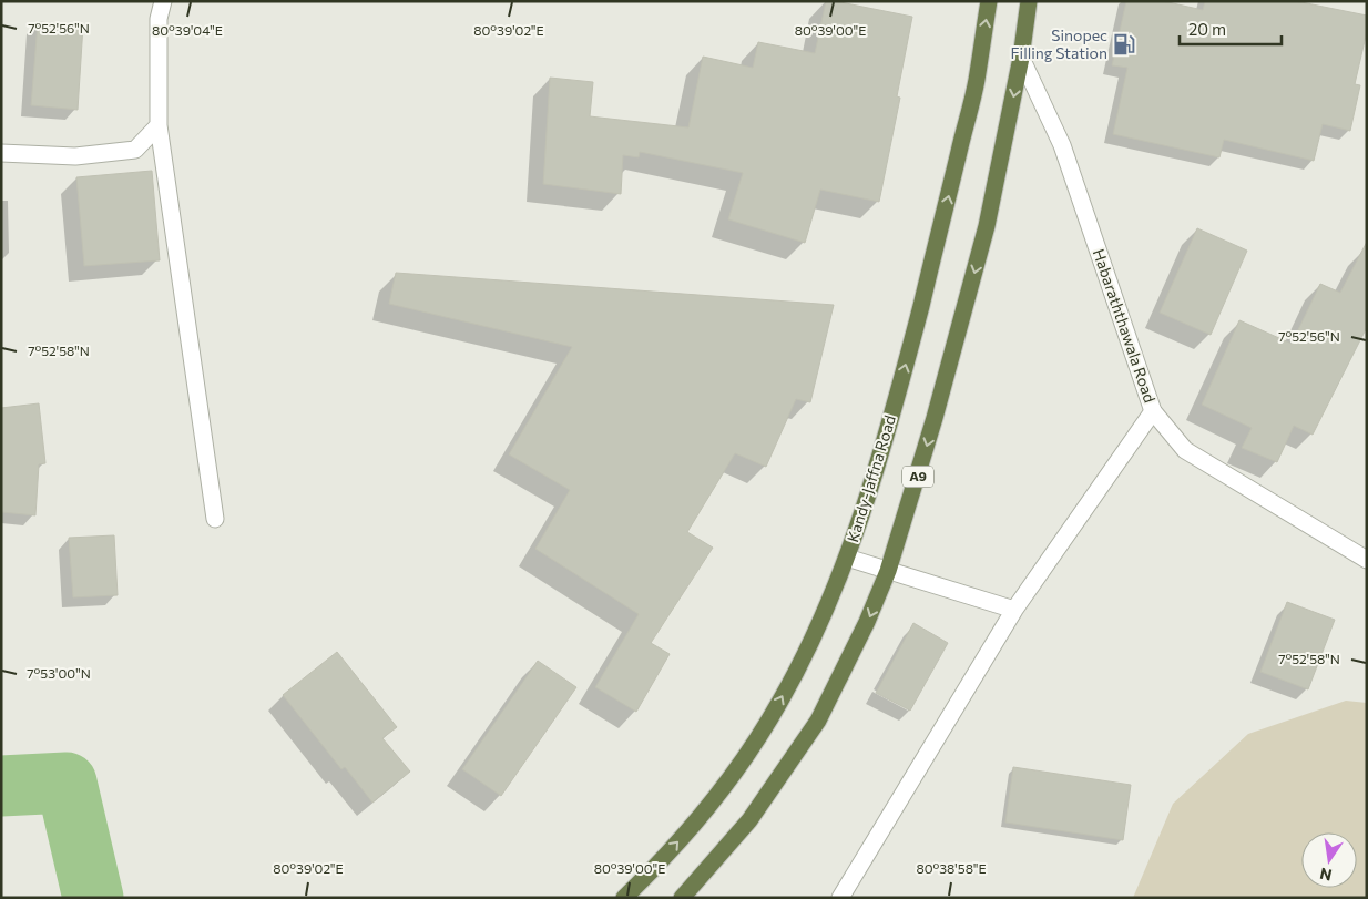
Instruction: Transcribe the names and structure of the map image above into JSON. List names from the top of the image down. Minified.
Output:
{"streets":{"highway":["A9","Kandy-Jaffna Road"],"street":["Habaraththawala Road"]},"crossings":[["Habaraththawala Road","A9"]],"places":{"fuel station":["Sinopec Filling Station"]},"scale_bar":"20 m","north":"bottom","coordinates":["7°52'56\"N","80°39'04\"E","80°39'02\"E","80°39'00\"E","7°52'58\"N","7°53'00\"N","80°38'58\"E"]}
